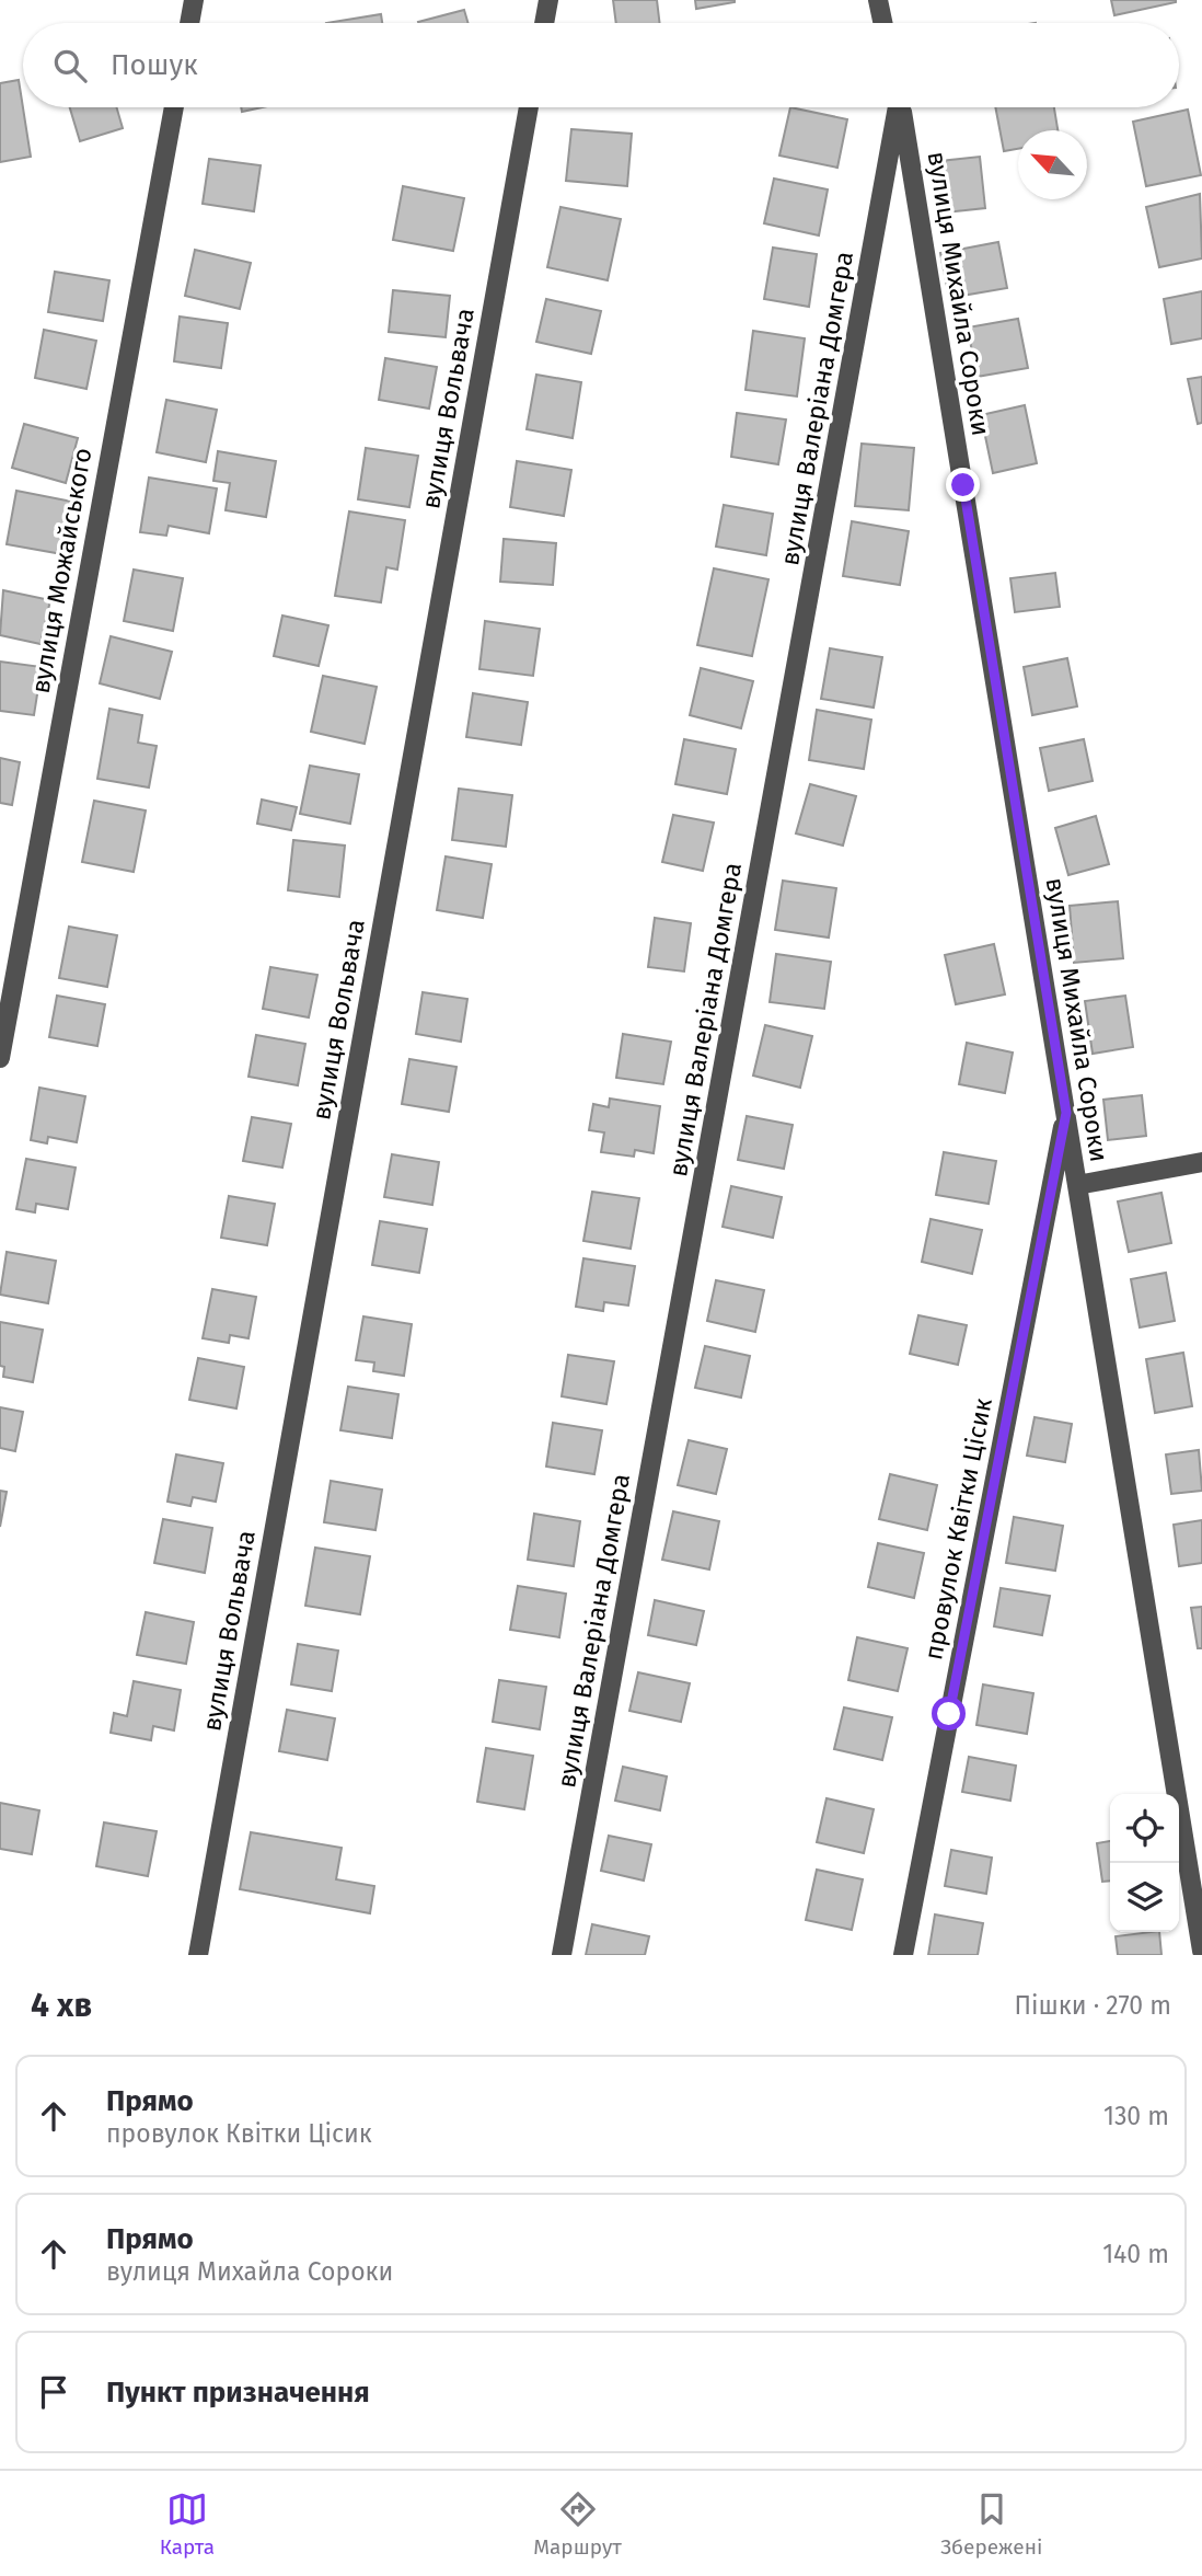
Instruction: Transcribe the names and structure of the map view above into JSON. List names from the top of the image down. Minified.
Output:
{"streets":{"street":["вулиця Михайла Сороки","вулиця Вольвача","вулиця Валеріана Домгера","вулиця Можайського","провулок Квітки Цісик"]},"crossings":[["вулиця Михайла Сороки","провулок Квітки Цісик"]],"north":"top left","page":{"search":"Пошук","heading":["4 хв","Пішки · 270 m"],"list":[["Прямо","провулок Квітки Цісик","130 m"],["Прямо","вулиця Михайла Сороки","140 m"],"Пункт призначення"],"nav":["Карта","Маршрут","Збережені"]}}
